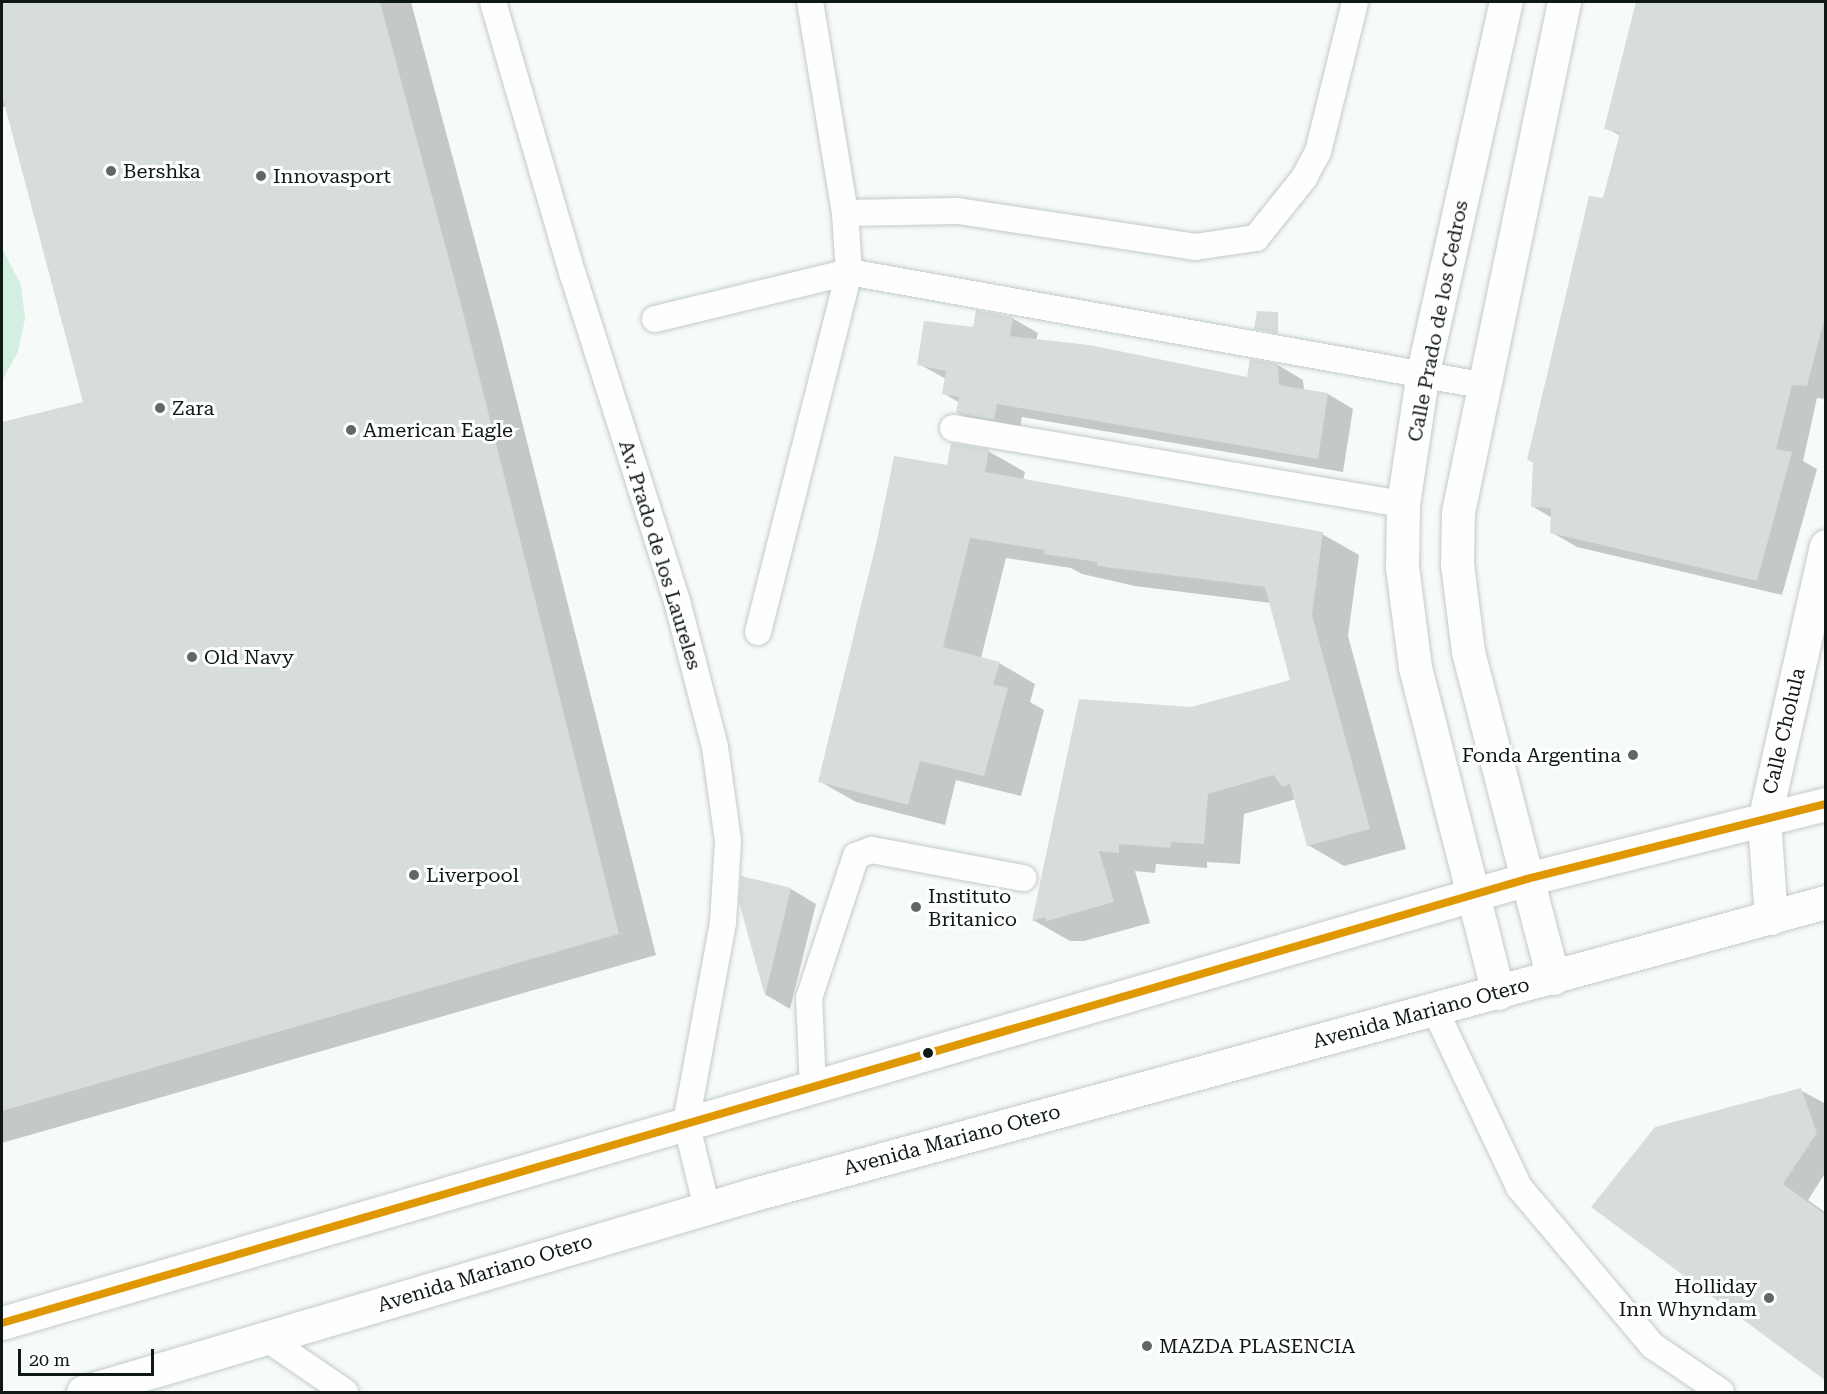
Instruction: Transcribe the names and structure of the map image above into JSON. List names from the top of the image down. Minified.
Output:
{"streets":{"main road":["Calle Prado de los Cedros","Calle Cholula","Avenida Mariano Otero"],"lane":["Av. Prado de los Laureles"]},"crossings":[["Calle Prado de los Cedros","Avenida Mariano Otero"],["Calle Cholula","Avenida Mariano Otero"]],"places":["Bershka","Innovasport","Zara","American Eagle","Old Navy","Fonda Argentina","Liverpool","Instituto Britanico","Holliday Inn Whyndam","MAZDA PLASENCIA"],"scale_bar":"20 m"}
